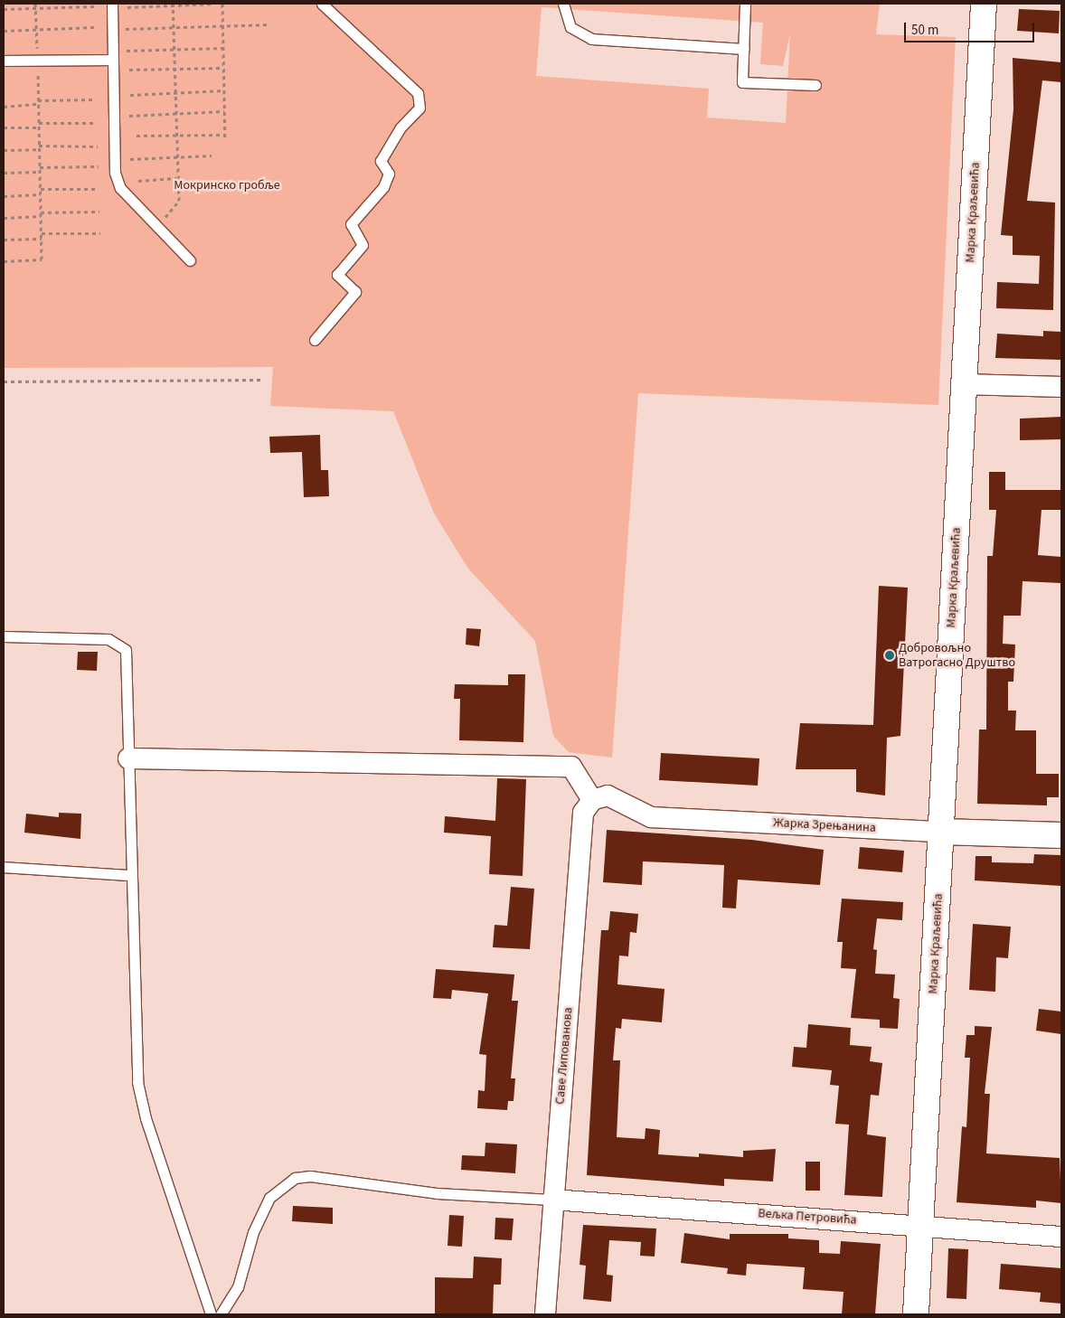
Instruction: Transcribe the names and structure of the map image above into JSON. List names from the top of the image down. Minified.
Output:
{"streets":{"main road":["Марка Краљевића","Жарка Зрењанина"],"street":["Саве Липованова","Вељка Петровића"]},"crossings":[["Марка Краљевића","Жарка Зрењанина"],["Марка Краљевића","Вељка Петровића"],["Жарка Зрењанина","Саве Липованова"],["Саве Липованова","Вељка Петровића"]],"parks":["Мокринско гробље"],"places":["Добровољно Ватрогасно Друштво"],"scale_bar":"50 m"}
